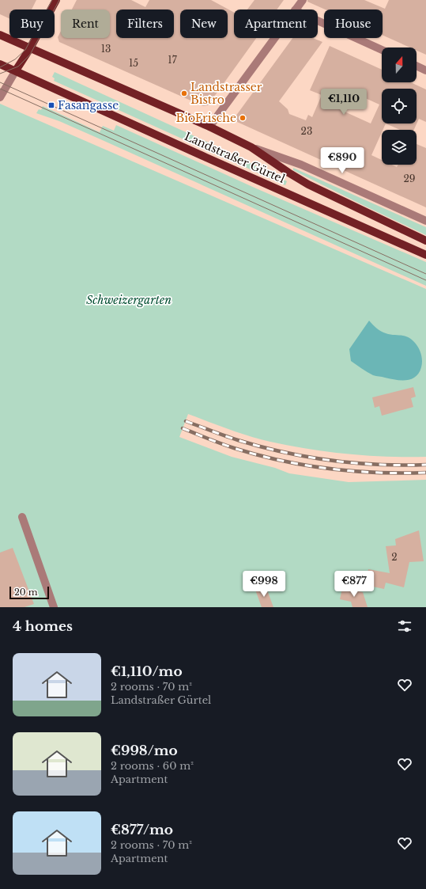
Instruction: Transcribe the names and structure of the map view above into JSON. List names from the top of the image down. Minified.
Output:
{"streets":{"main road":["Landstraßer Gürtel"]},"parks":["Schweizergarten"],"places":{"other":["Landstrasser Bistro","BioFrische"],"transit":["Fasangasse"]},"house_numbers":["13","17","15","23","29","2"],"scale_bar":"20 m","north":"top","page":{"chip":["Buy","Rent","Filters","New","Apartment","House"],"price":["€1,110","€890","€998","€877"],"scale":"20 m","heading":"4 homes","list":[{"name":"€1,110/mo","note":"2 rooms · 70 m² · Landstraßer Gürtel"},{"name":"€998/mo","note":"2 rooms · 60 m² · Apartment"},{"name":"€877/mo","note":"2 rooms · 70 m² · Apartment"}]}}
